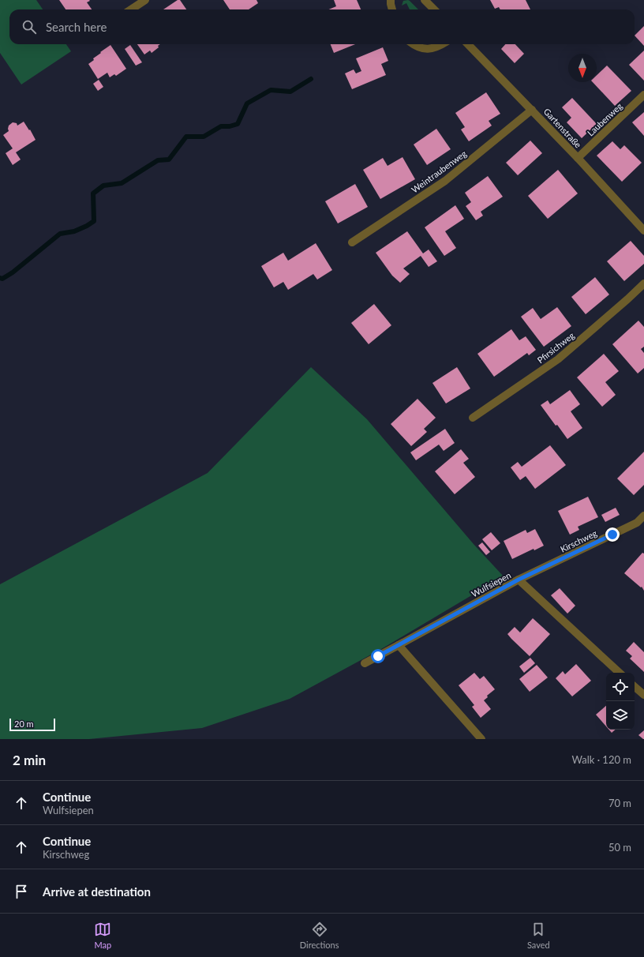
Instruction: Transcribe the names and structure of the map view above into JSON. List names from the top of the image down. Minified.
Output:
{"streets":{"street":["Laubenweg","Gartenstraße","Weintraubenweg","Pfirsichweg","Kirschweg","Wulfsiepen"]},"crossings":[["Laubenweg","Gartenstraße"],["Gartenstraße","Weintraubenweg"],["Kirschweg","Wulfsiepen"]],"scale_bar":"20 m","north":"bottom","page":{"search":"Search here","scale":"20 m","heading":["2 min","Walk · 120 m"],"list":[["Continue","Wulfsiepen","70 m"],["Continue","Kirschweg","50 m"],"Arrive at destination"],"nav":["Map","Directions","Saved"]}}
